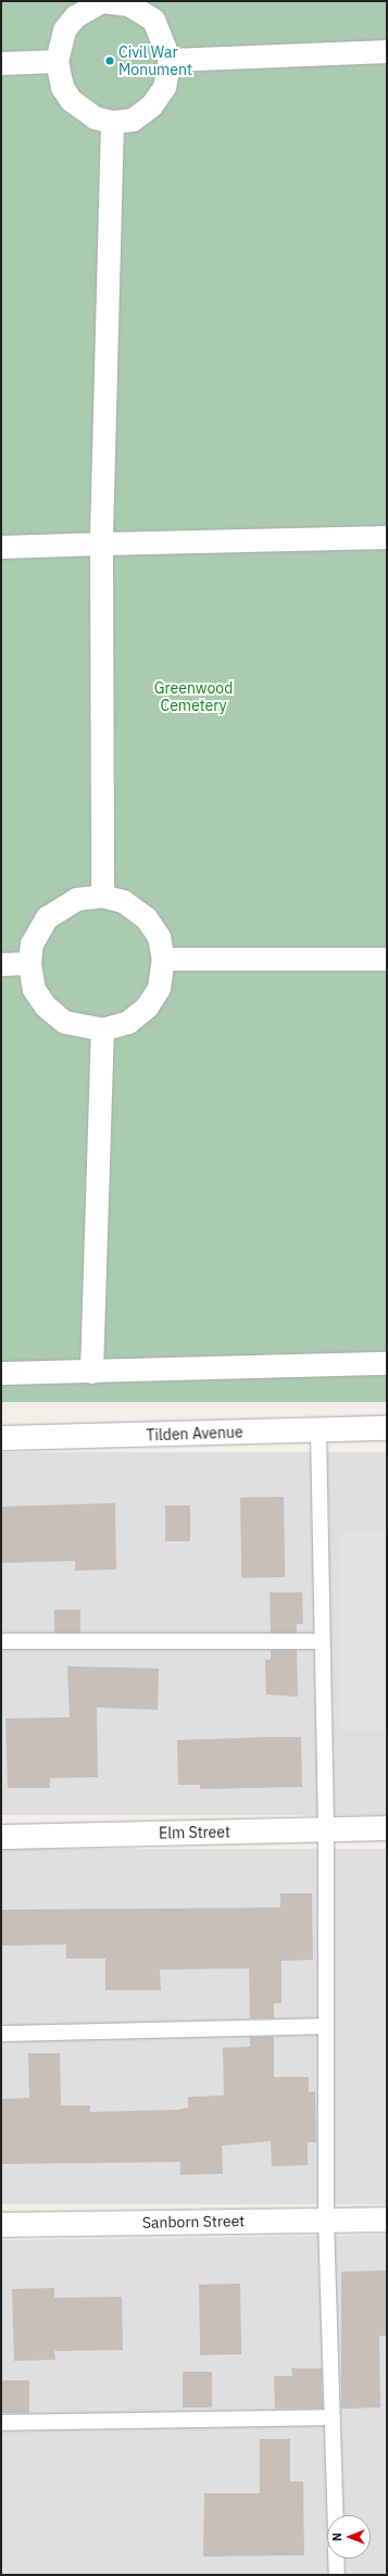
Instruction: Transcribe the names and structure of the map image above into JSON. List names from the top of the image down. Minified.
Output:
{"streets":{"street":["Tilden Avenue","Elm Street","Sanborn Street"]},"parks":["Greenwood Cemetery"],"places":["Civil War Monument"],"north":"left"}
